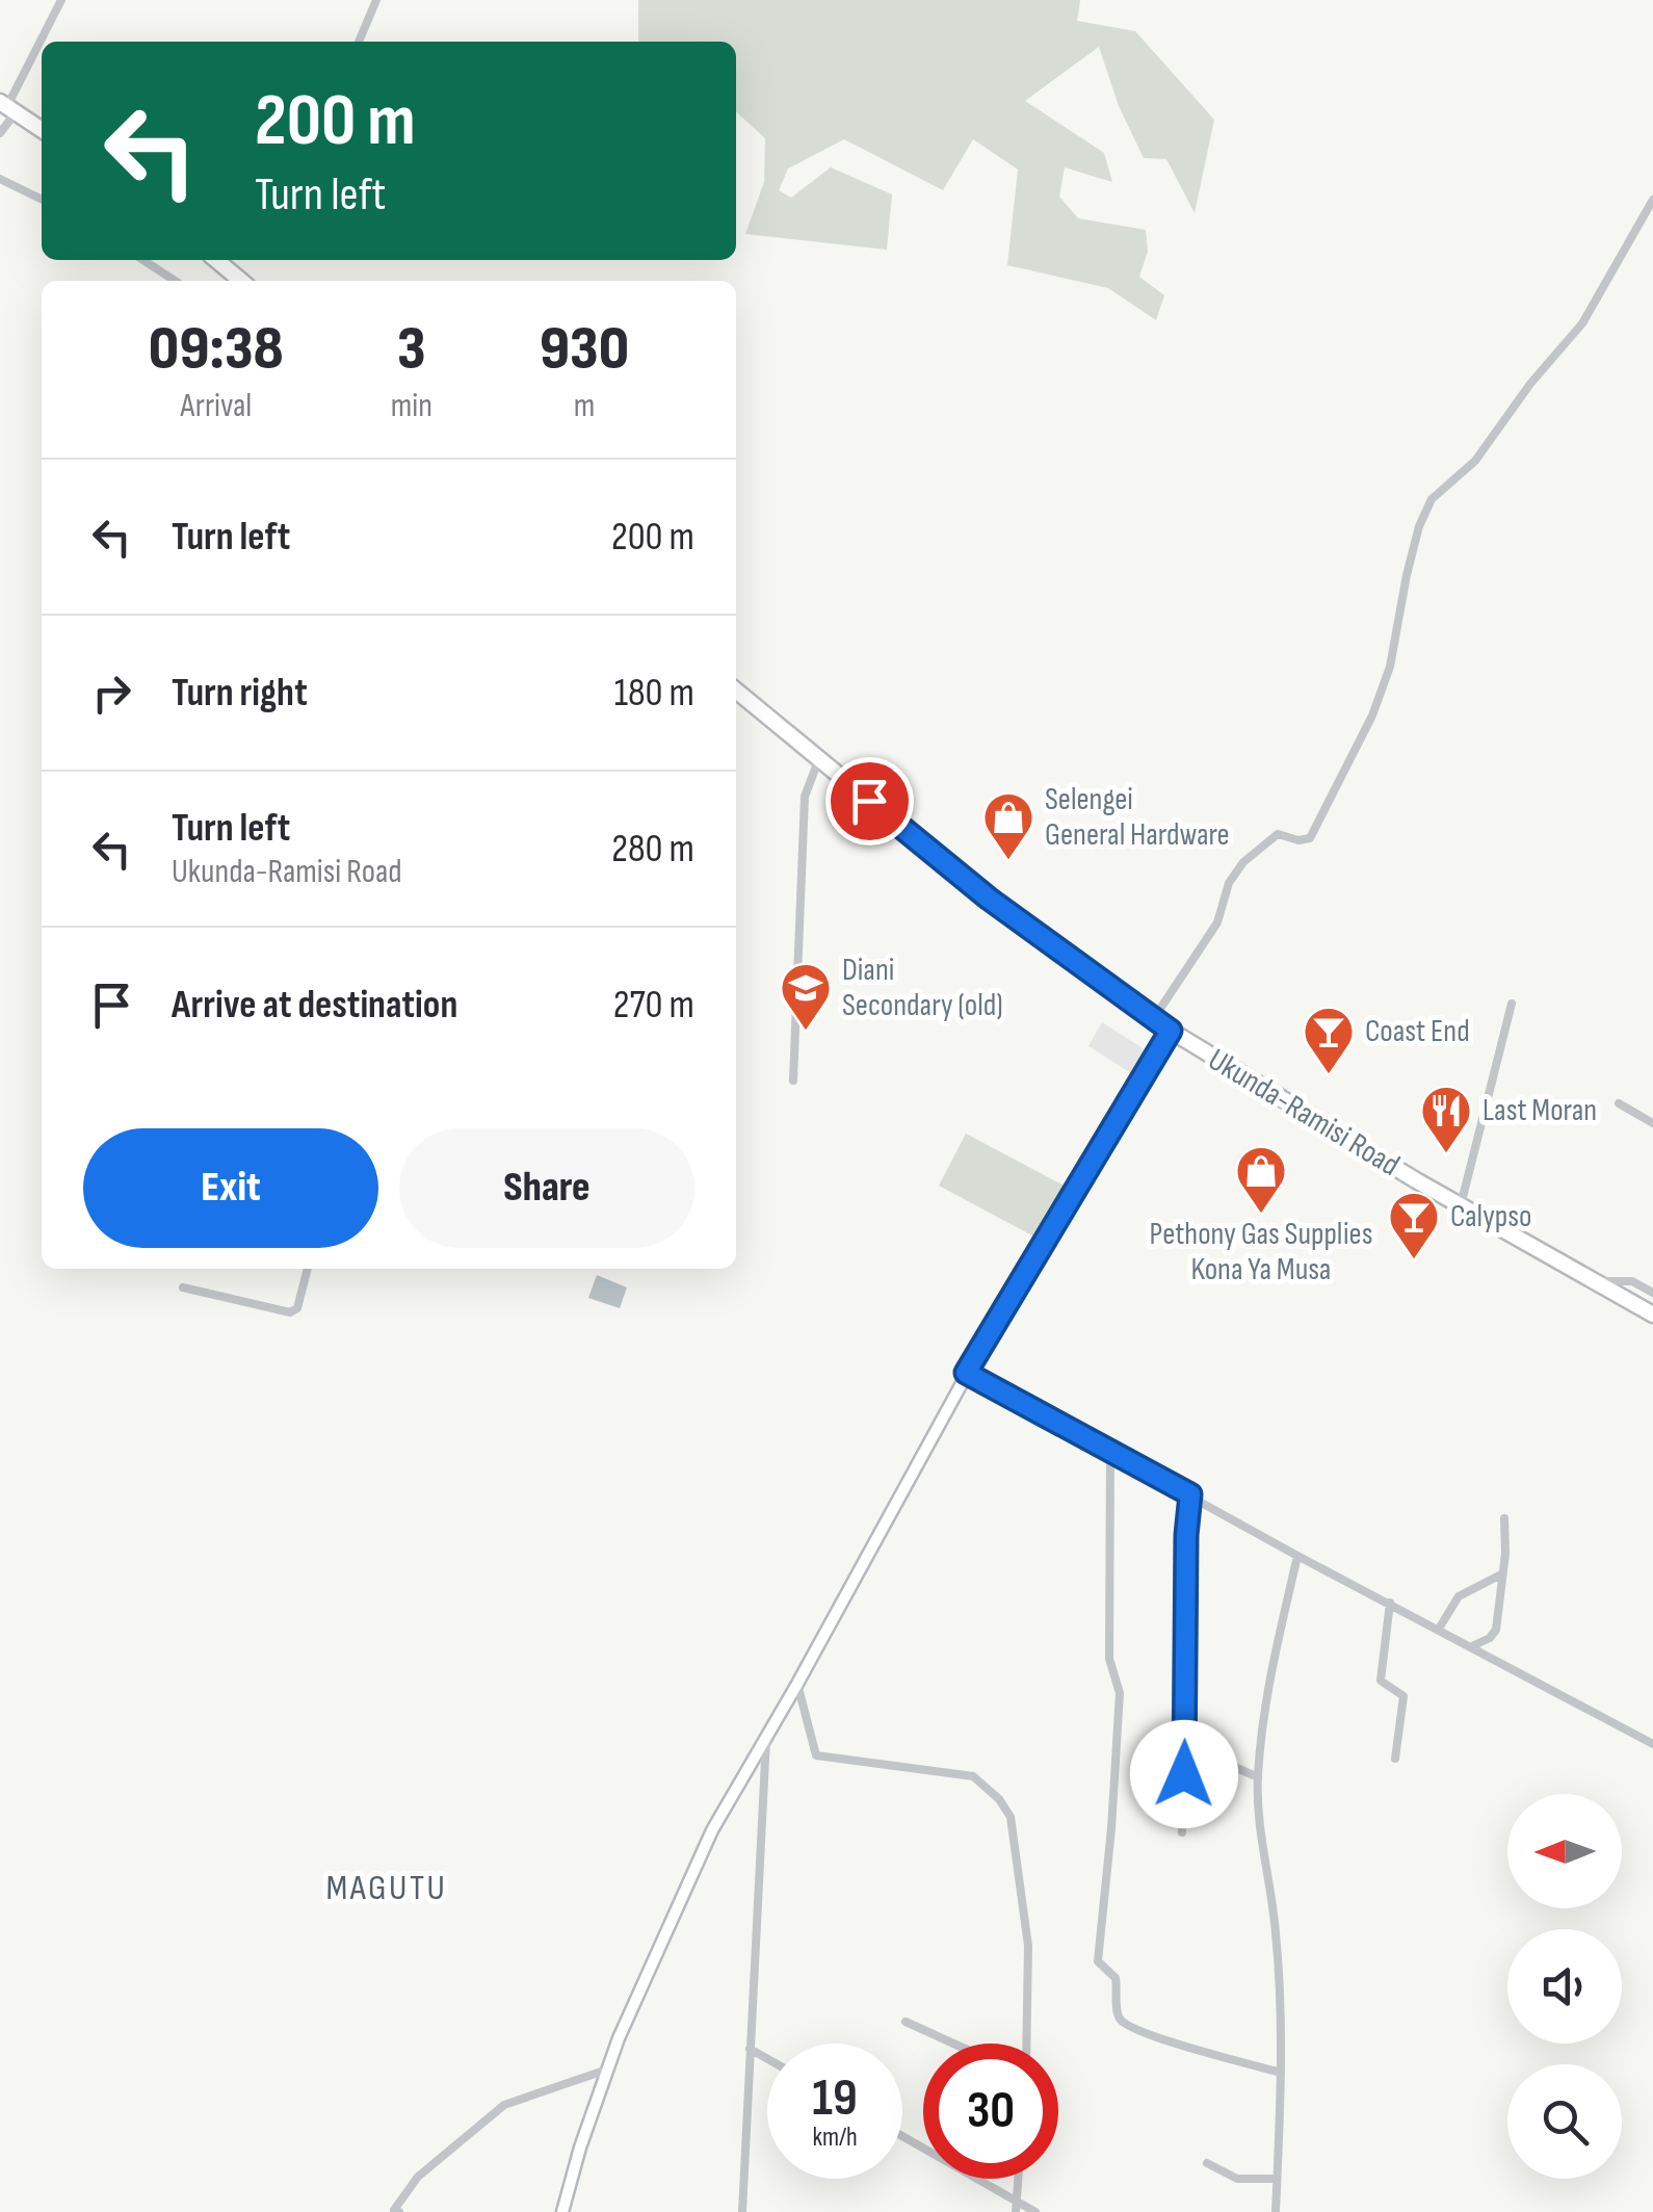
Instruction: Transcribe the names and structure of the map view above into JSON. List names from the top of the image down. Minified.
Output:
{"streets":{"highway":["Ukunda-Ramisi Road"]},"districts":["MAGUTU"],"places":{"shop":["Selengei General Hardware","Pethony Gas Supplies Kona Ya Musa"],"school or university":["Diani Secondary (old)"],"bar":["Coast End","Calypso"],"restaurant":["Last Moran"]},"north":"left","page":{"turn":["200 m","Turn left"],"eta":["09:38","Arrival","3","min","930","m"],"list":[{"name":"Turn left","value":"200 m"},{"name":"Turn right","value":"180 m"},{"name":"Turn left","note":"Ukunda-Ramisi Road","value":"280 m"},{"name":"Arrive at destination","value":"270 m"}],"buttons":["Exit","Share"],"speed":"19 km/h","limit":"30"}}
